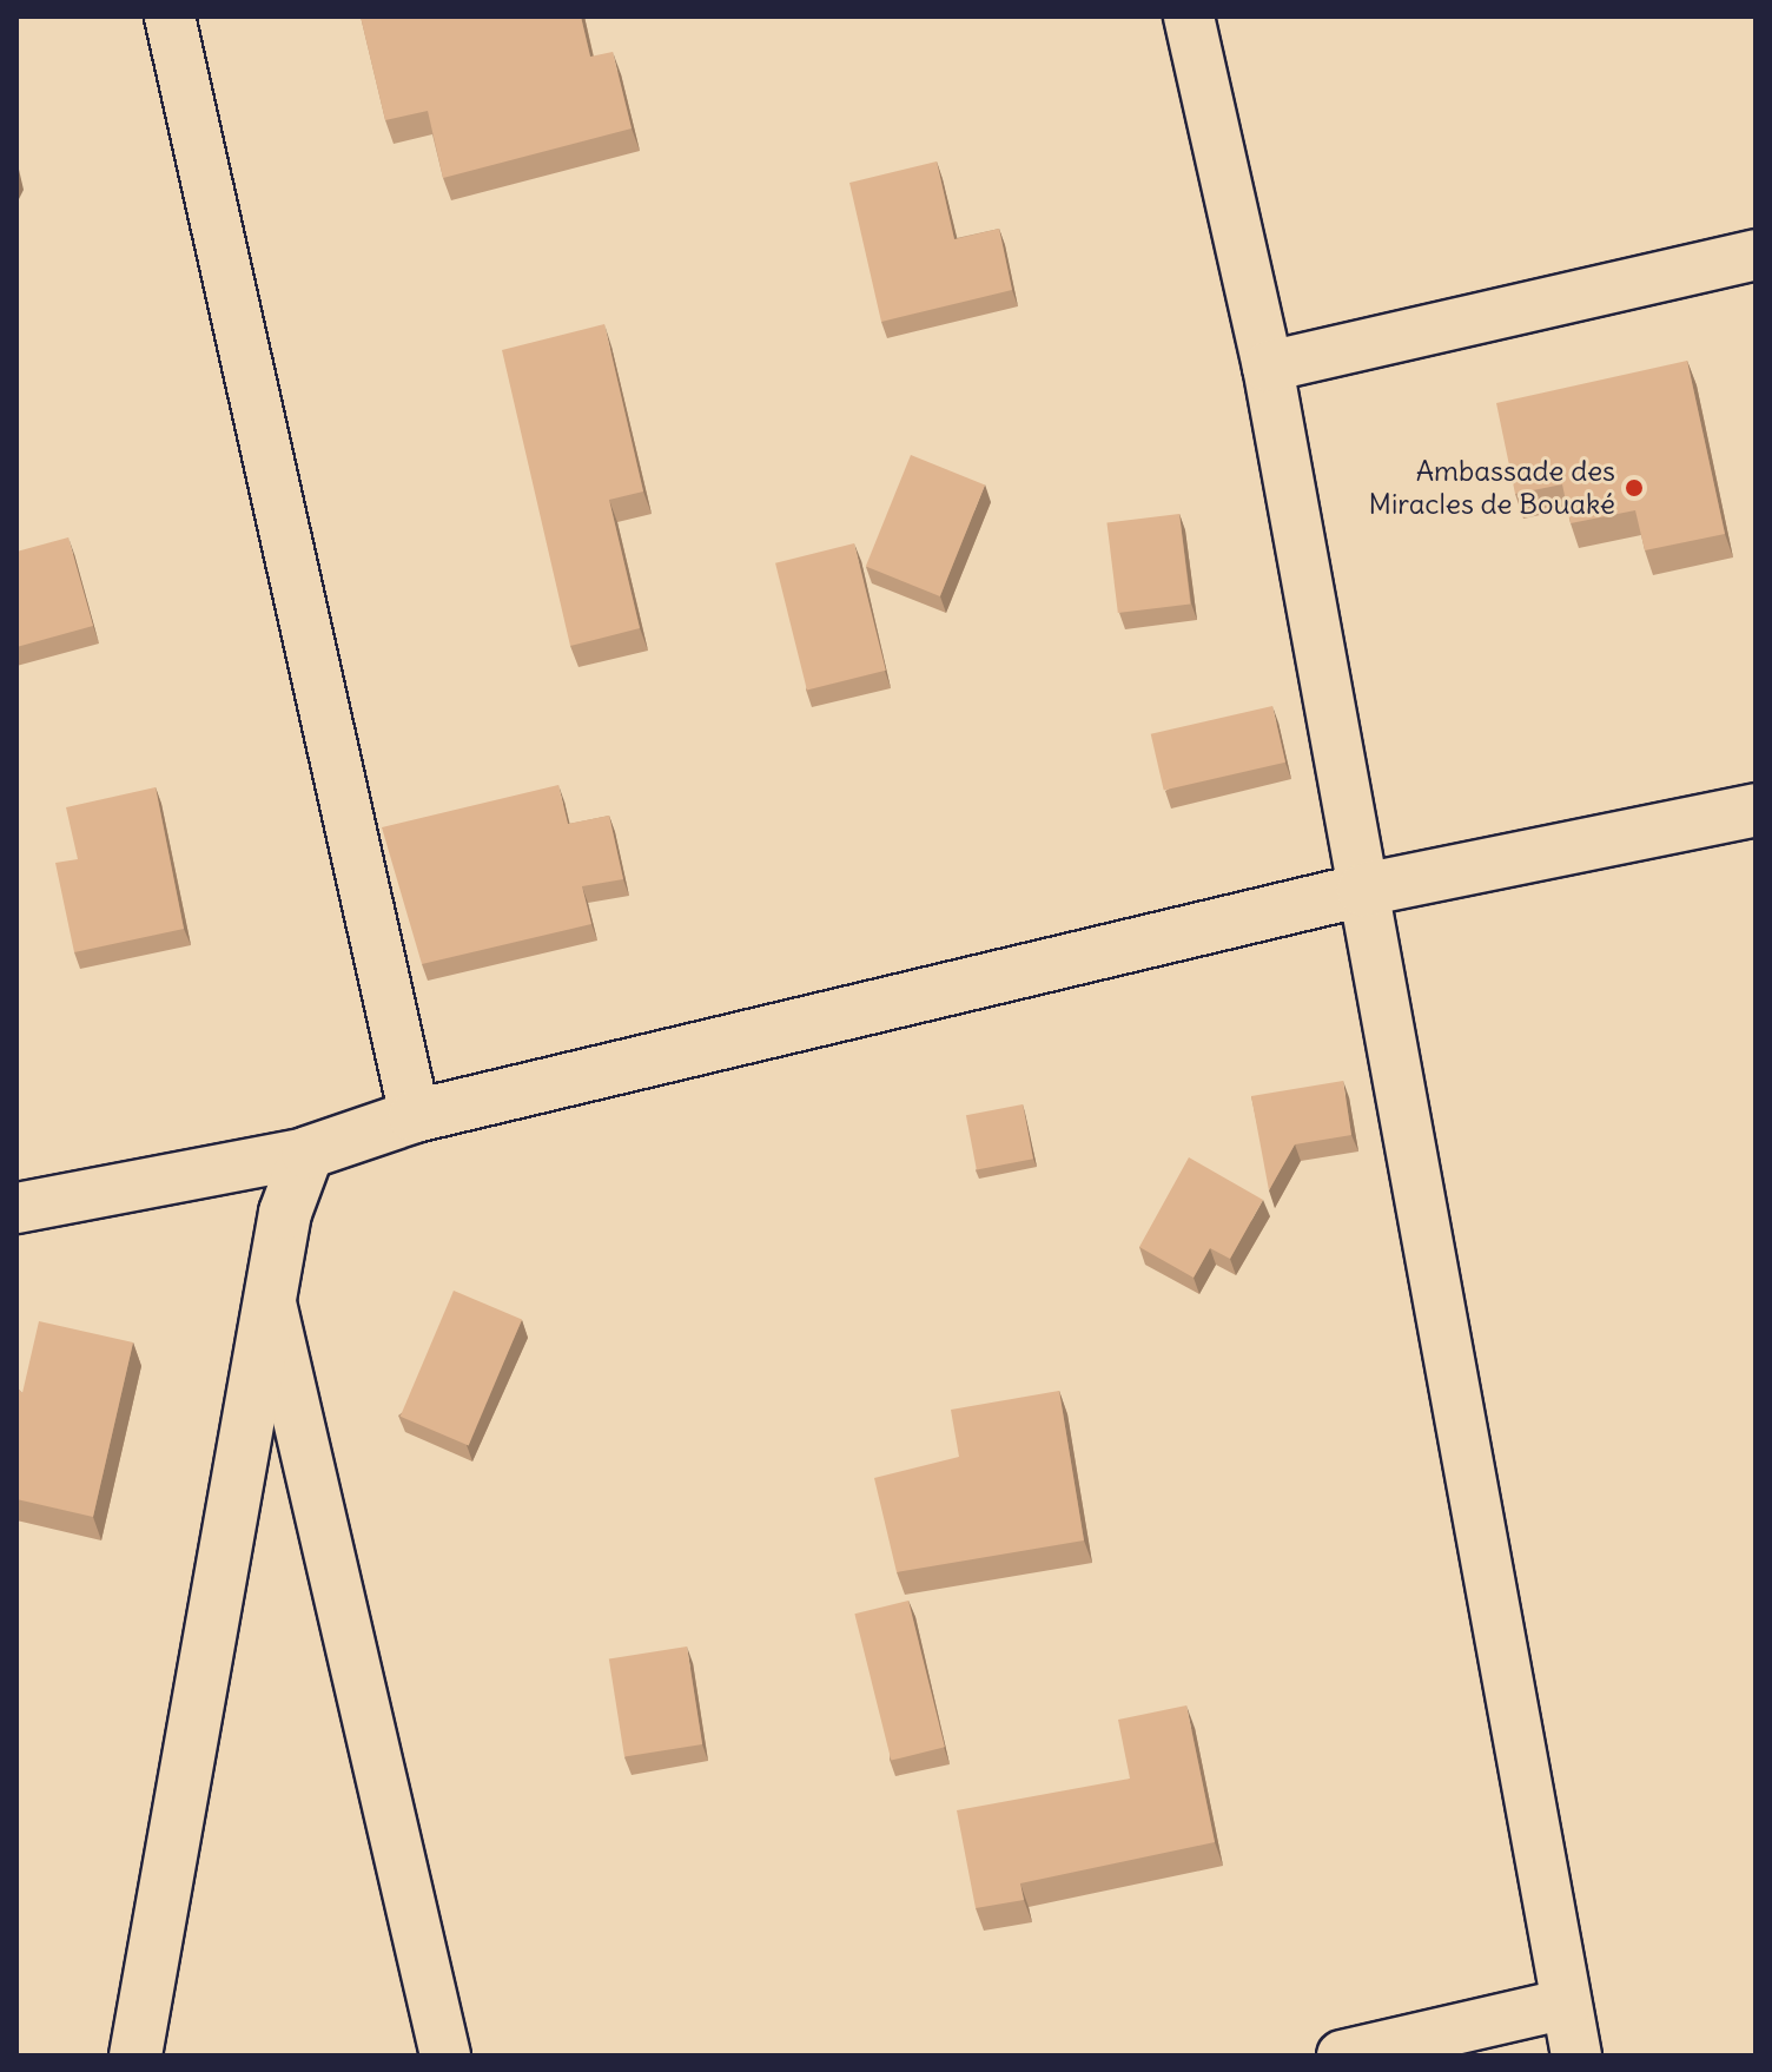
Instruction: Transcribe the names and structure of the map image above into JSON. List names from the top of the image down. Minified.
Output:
{"places":["Ambassade des Miracles de Bouaké"]}
